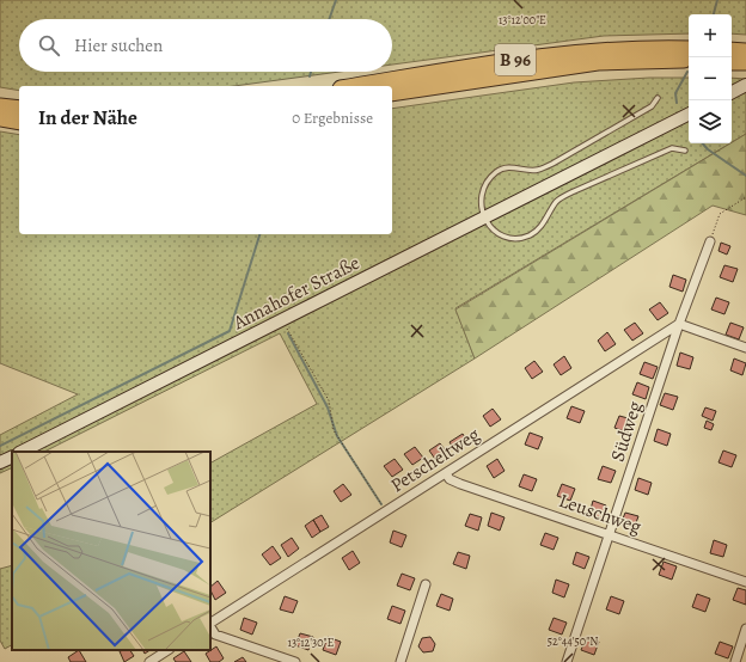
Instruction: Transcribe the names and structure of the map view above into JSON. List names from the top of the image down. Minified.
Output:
{"streets":{"highway":["B 96"],"street":["Annahofer Straße","Südweg","Petscheltweg","Leuschweg"]},"crossings":[["Südweg","Petscheltweg"],["Südweg","Leuschweg"],["Petscheltweg","Leuschweg"]],"page":{"map_buttons":["+","−"],"search":"Hier suchen","heading":["In der Nähe","0 Ergebnisse"]},"coordinates":["13°12'00\"E","52°44'50\"N","13°12'30\"E"]}
